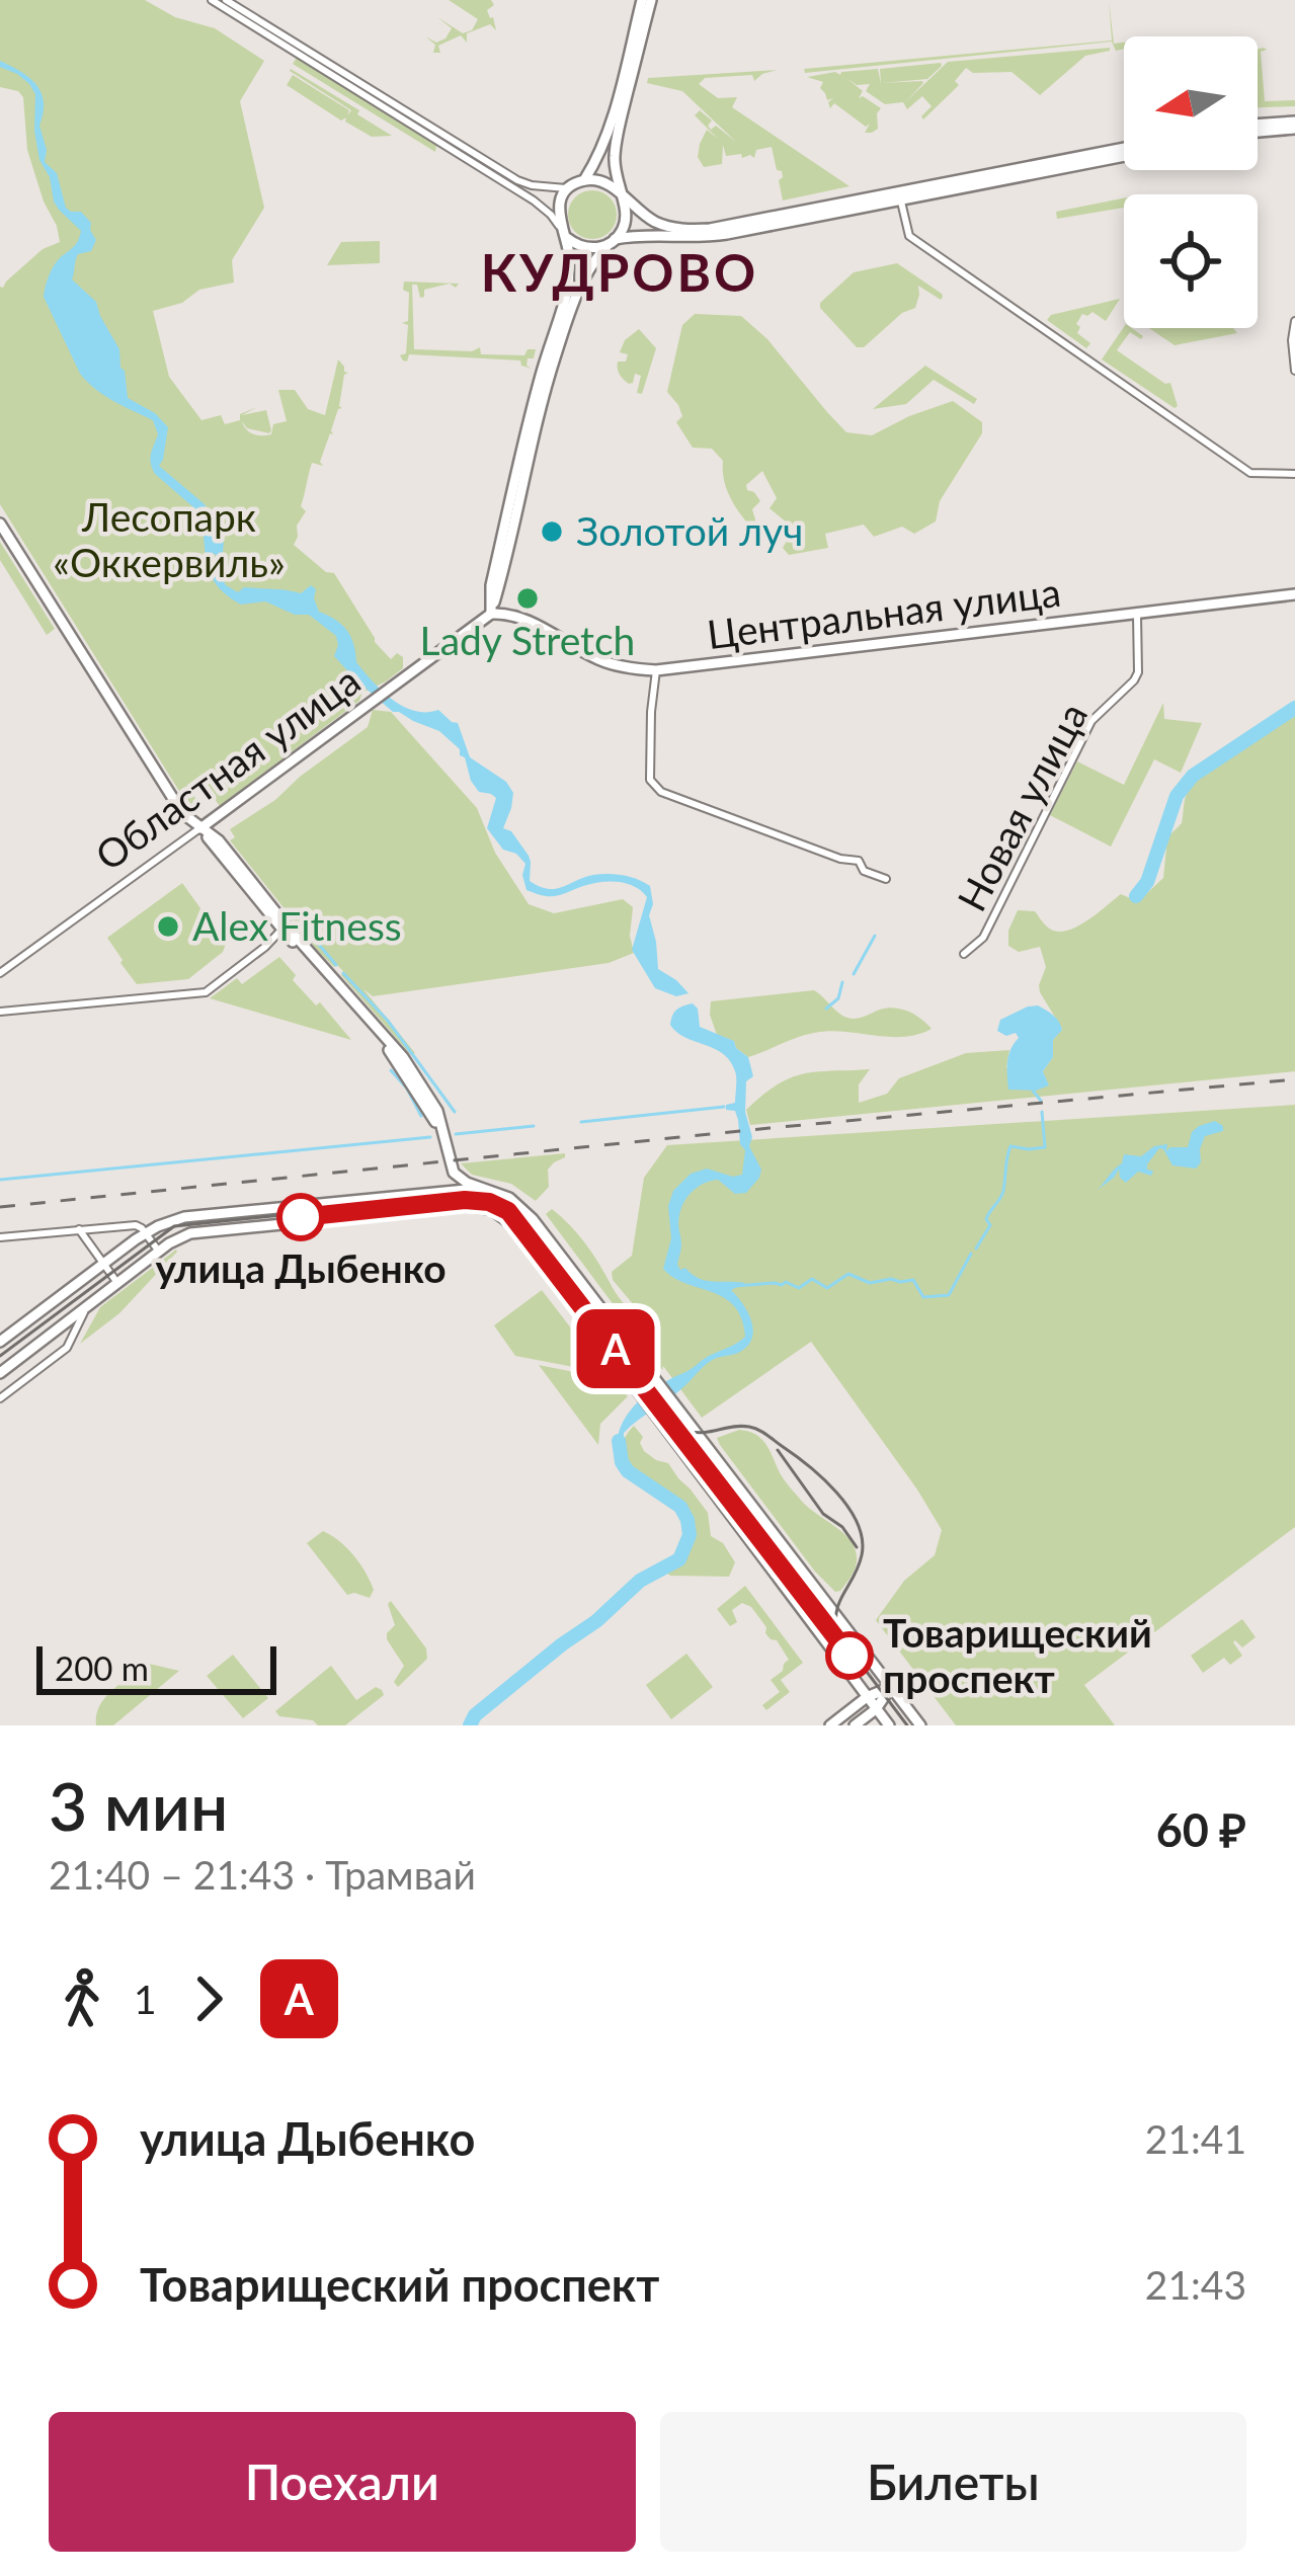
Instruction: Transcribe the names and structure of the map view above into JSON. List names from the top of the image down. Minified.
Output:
{"streets":{"street":["Центральная улица","Областная улица","Новая улица"]},"crossings":[["Центральная улица","Новая улица"]],"districts":["КУДРОВО"],"parks":["Лесопарк «Оккервиль»"],"places":["Золотой луч","Lady Stretch","Alex Fitness","улица Дыбенко","Товарищеский проспект"],"lines":["tram line А"],"scale_bar":"200 m","north":"left","page":{"on_map":"А","scale":"200 m","heading":["3 мин","21:40 – 21:43 · Трамвай","60 ₽"],"legs":["1","А"],"list":[{"name":"улица Дыбенко","value":"21:41"},{"name":"Товарищеский проспект","value":"21:43"}],"buttons":["Поехали","Билеты"]}}
